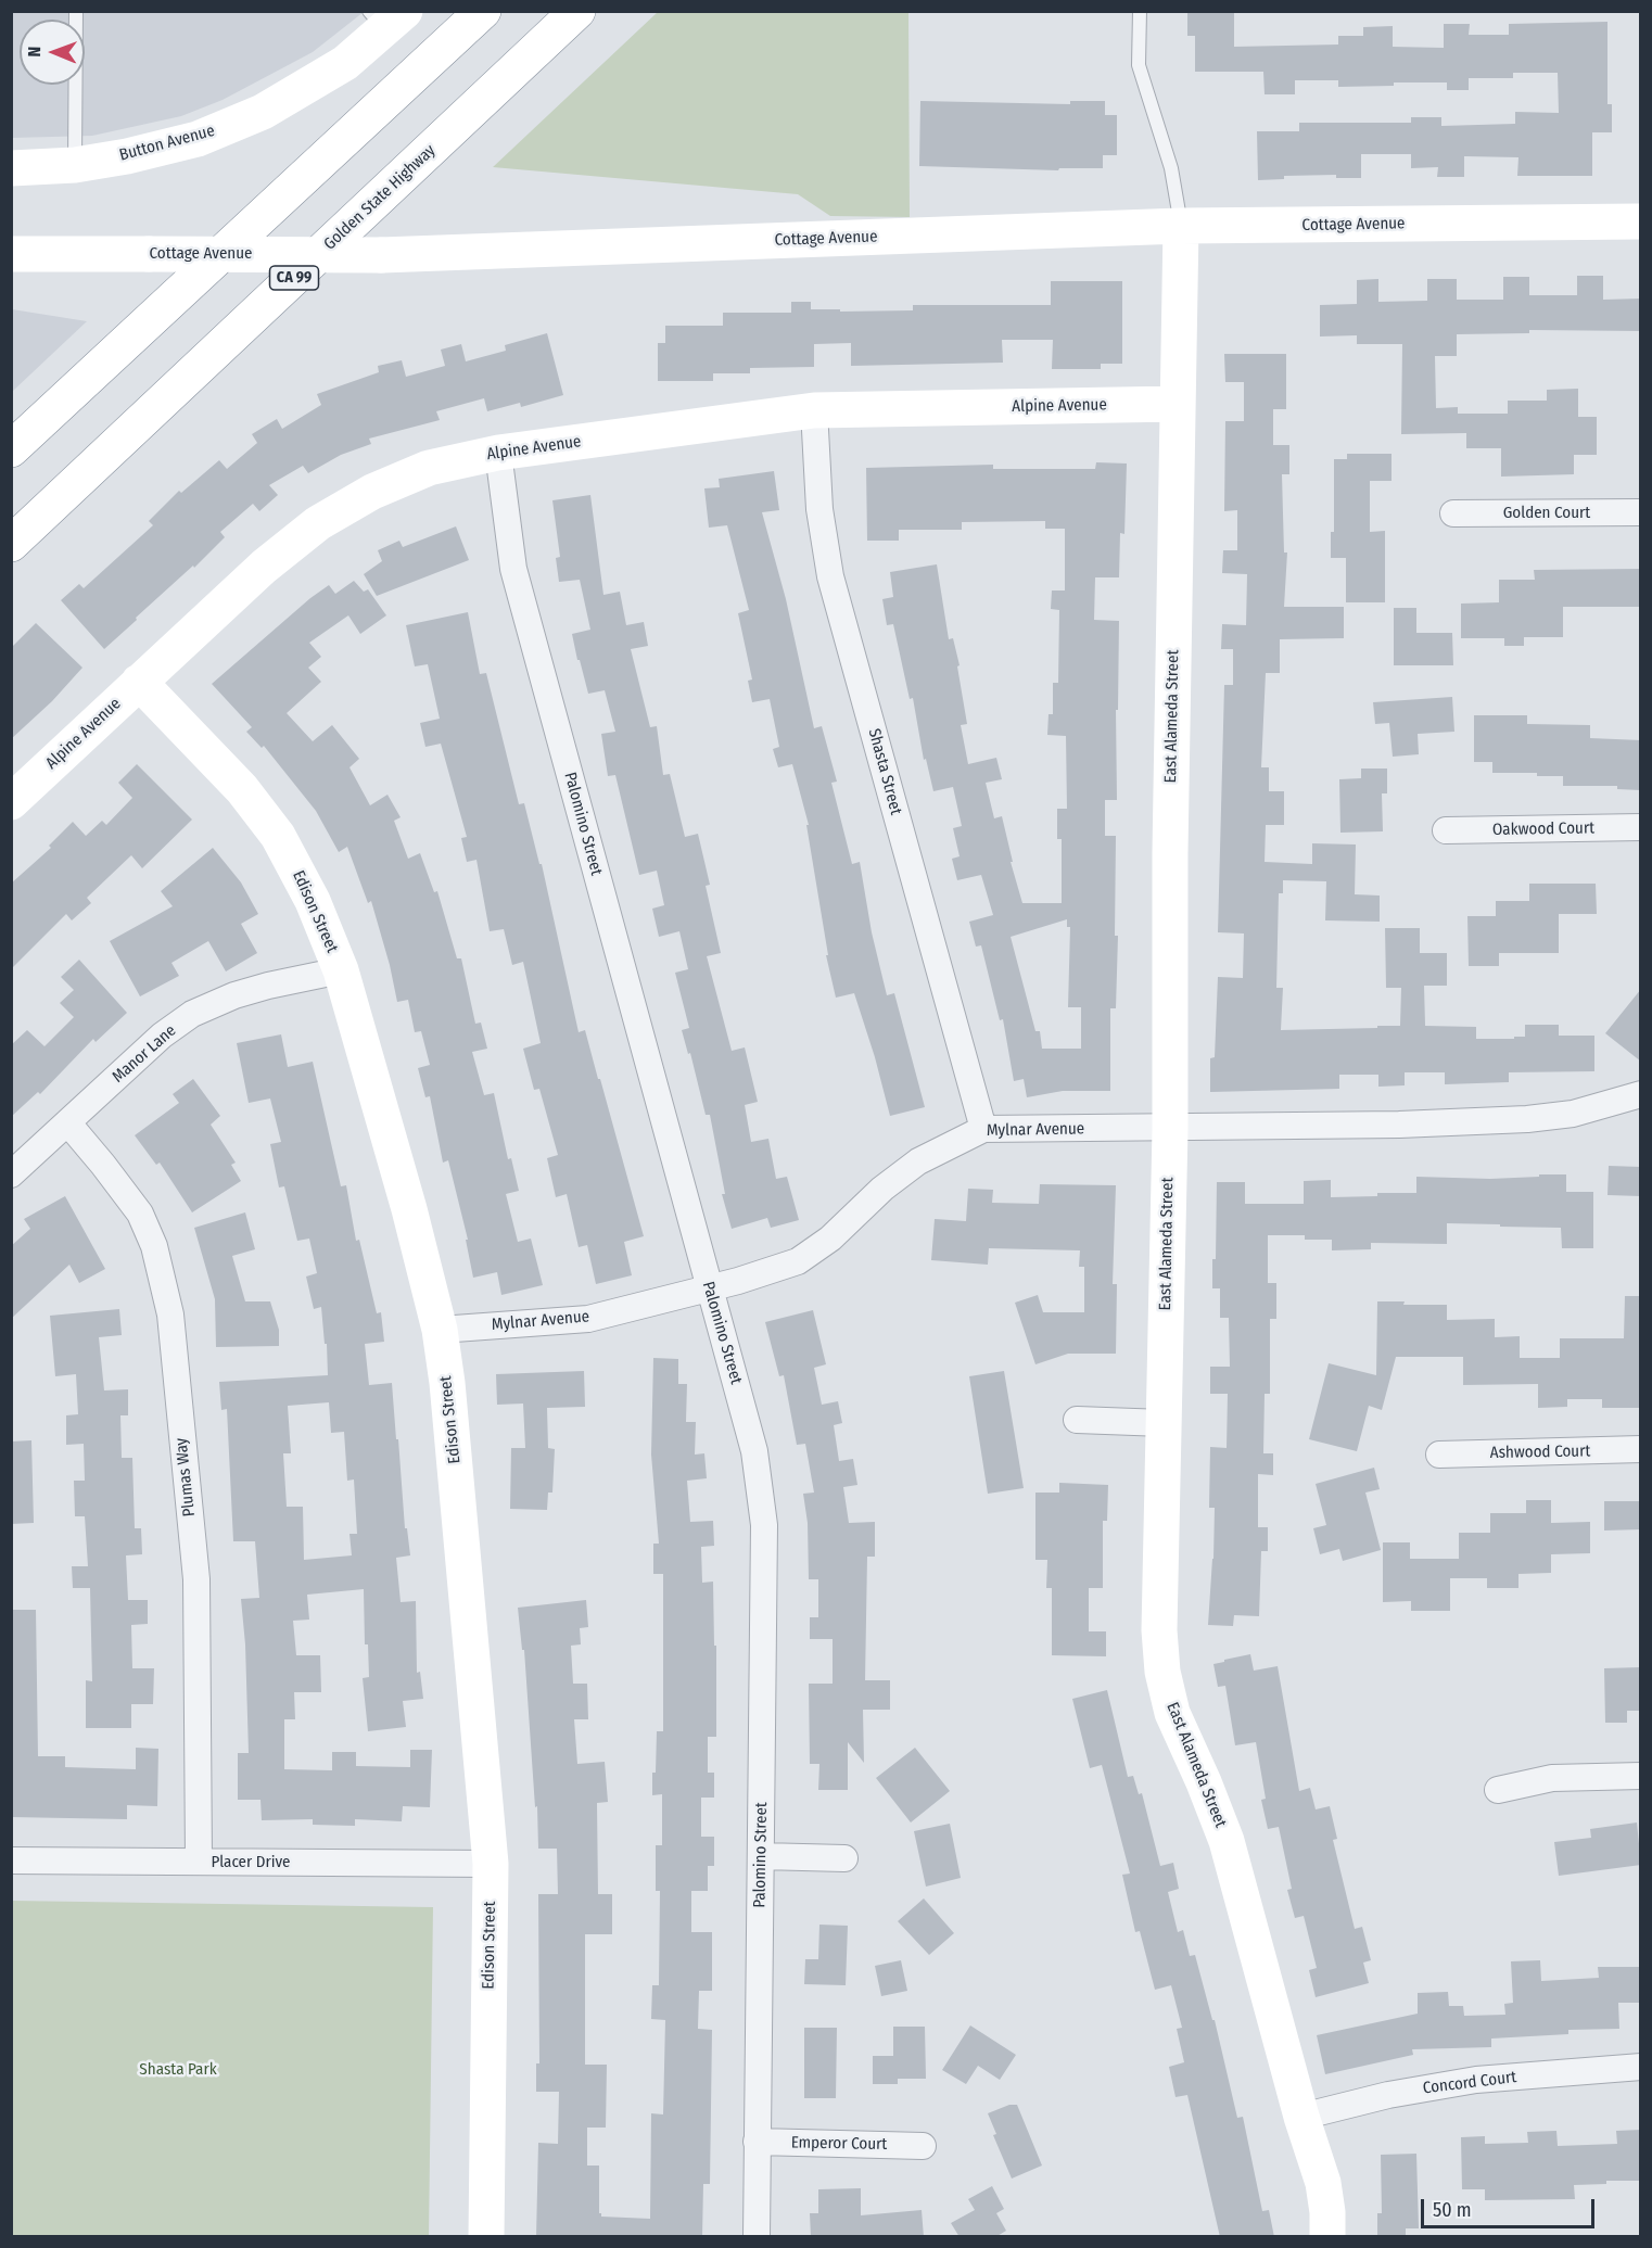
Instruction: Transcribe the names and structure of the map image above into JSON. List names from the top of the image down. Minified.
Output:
{"streets":{"main road":["Button Avenue","Golden State Highway","Cottage Avenue","CA 99","Alpine Avenue","East Alameda Street","Edison Street"],"street":["Golden Court","Shasta Street","Palomino Street","Oakwood Court","Manor Lane","Mylnar Avenue","Ashwood Court","Plumas Way","Placer Drive","Concord Court","Emperor Court"]},"crossings":[["Cottage Avenue","East Alameda Street"],["Alpine Avenue","East Alameda Street"],["Alpine Avenue","Shasta Street"],["Alpine Avenue","Palomino Street"],["Alpine Avenue","Edison Street"],["East Alameda Street","Mylnar Avenue"],["East Alameda Street","Concord Court"],["Shasta Street","Mylnar Avenue"],["Palomino Street","Mylnar Avenue"],["Palomino Street","Emperor Court"],["Edison Street","Manor Lane"],["Edison Street","Mylnar Avenue"],["Edison Street","Placer Drive"],["Manor Lane","Plumas Way"],["Plumas Way","Placer Drive"]],"parks":["Shasta Park"],"scale_bar":"50 m","north":"left"}
